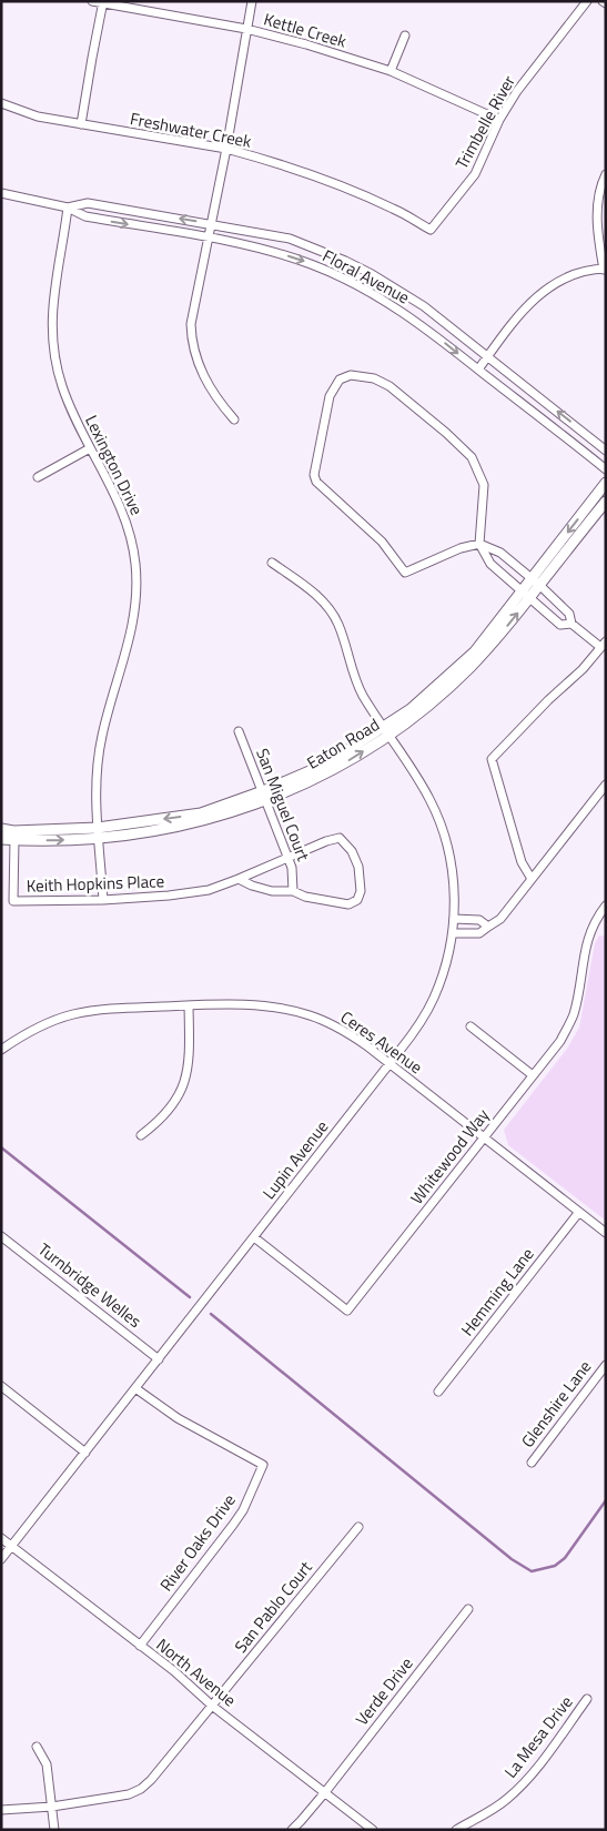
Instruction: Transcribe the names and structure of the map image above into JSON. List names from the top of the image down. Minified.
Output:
{"streets":{"street":["Kettle Creek","Trimbelle River","Freshwater Creek","Floral Avenue","Lexington Drive","Eaton Road","San Miguel Court","Keith Hopkins Place","Ceres Avenue","Whitewood Way","Lupin Avenue","Turnbridge Welles","Hemming Lane","Glenshire Lane","River Oaks Drive","San Pablo Court","North Avenue","Verde Drive","La Mesa Drive"]},"crossings":[["Kettle Creek","Trimbelle River"],["Trimbelle River","Freshwater Creek"],["Floral Avenue","Lexington Drive"],["Lexington Drive","Eaton Road"],["Lexington Drive","Keith Hopkins Place"],["Eaton Road","San Miguel Court"],["Eaton Road","Keith Hopkins Place"],["Eaton Road","Lupin Avenue"],["San Miguel Court","Keith Hopkins Place"],["Ceres Avenue","Whitewood Way"],["Ceres Avenue","Lupin Avenue"],["Ceres Avenue","Hemming Lane"],["Whitewood Way","Lupin Avenue"],["Lupin Avenue","Turnbridge Welles"],["Lupin Avenue","River Oaks Drive"],["Lupin Avenue","North Avenue"],["River Oaks Drive","North Avenue"],["San Pablo Court","North Avenue"],["North Avenue","Verde Drive"]]}
